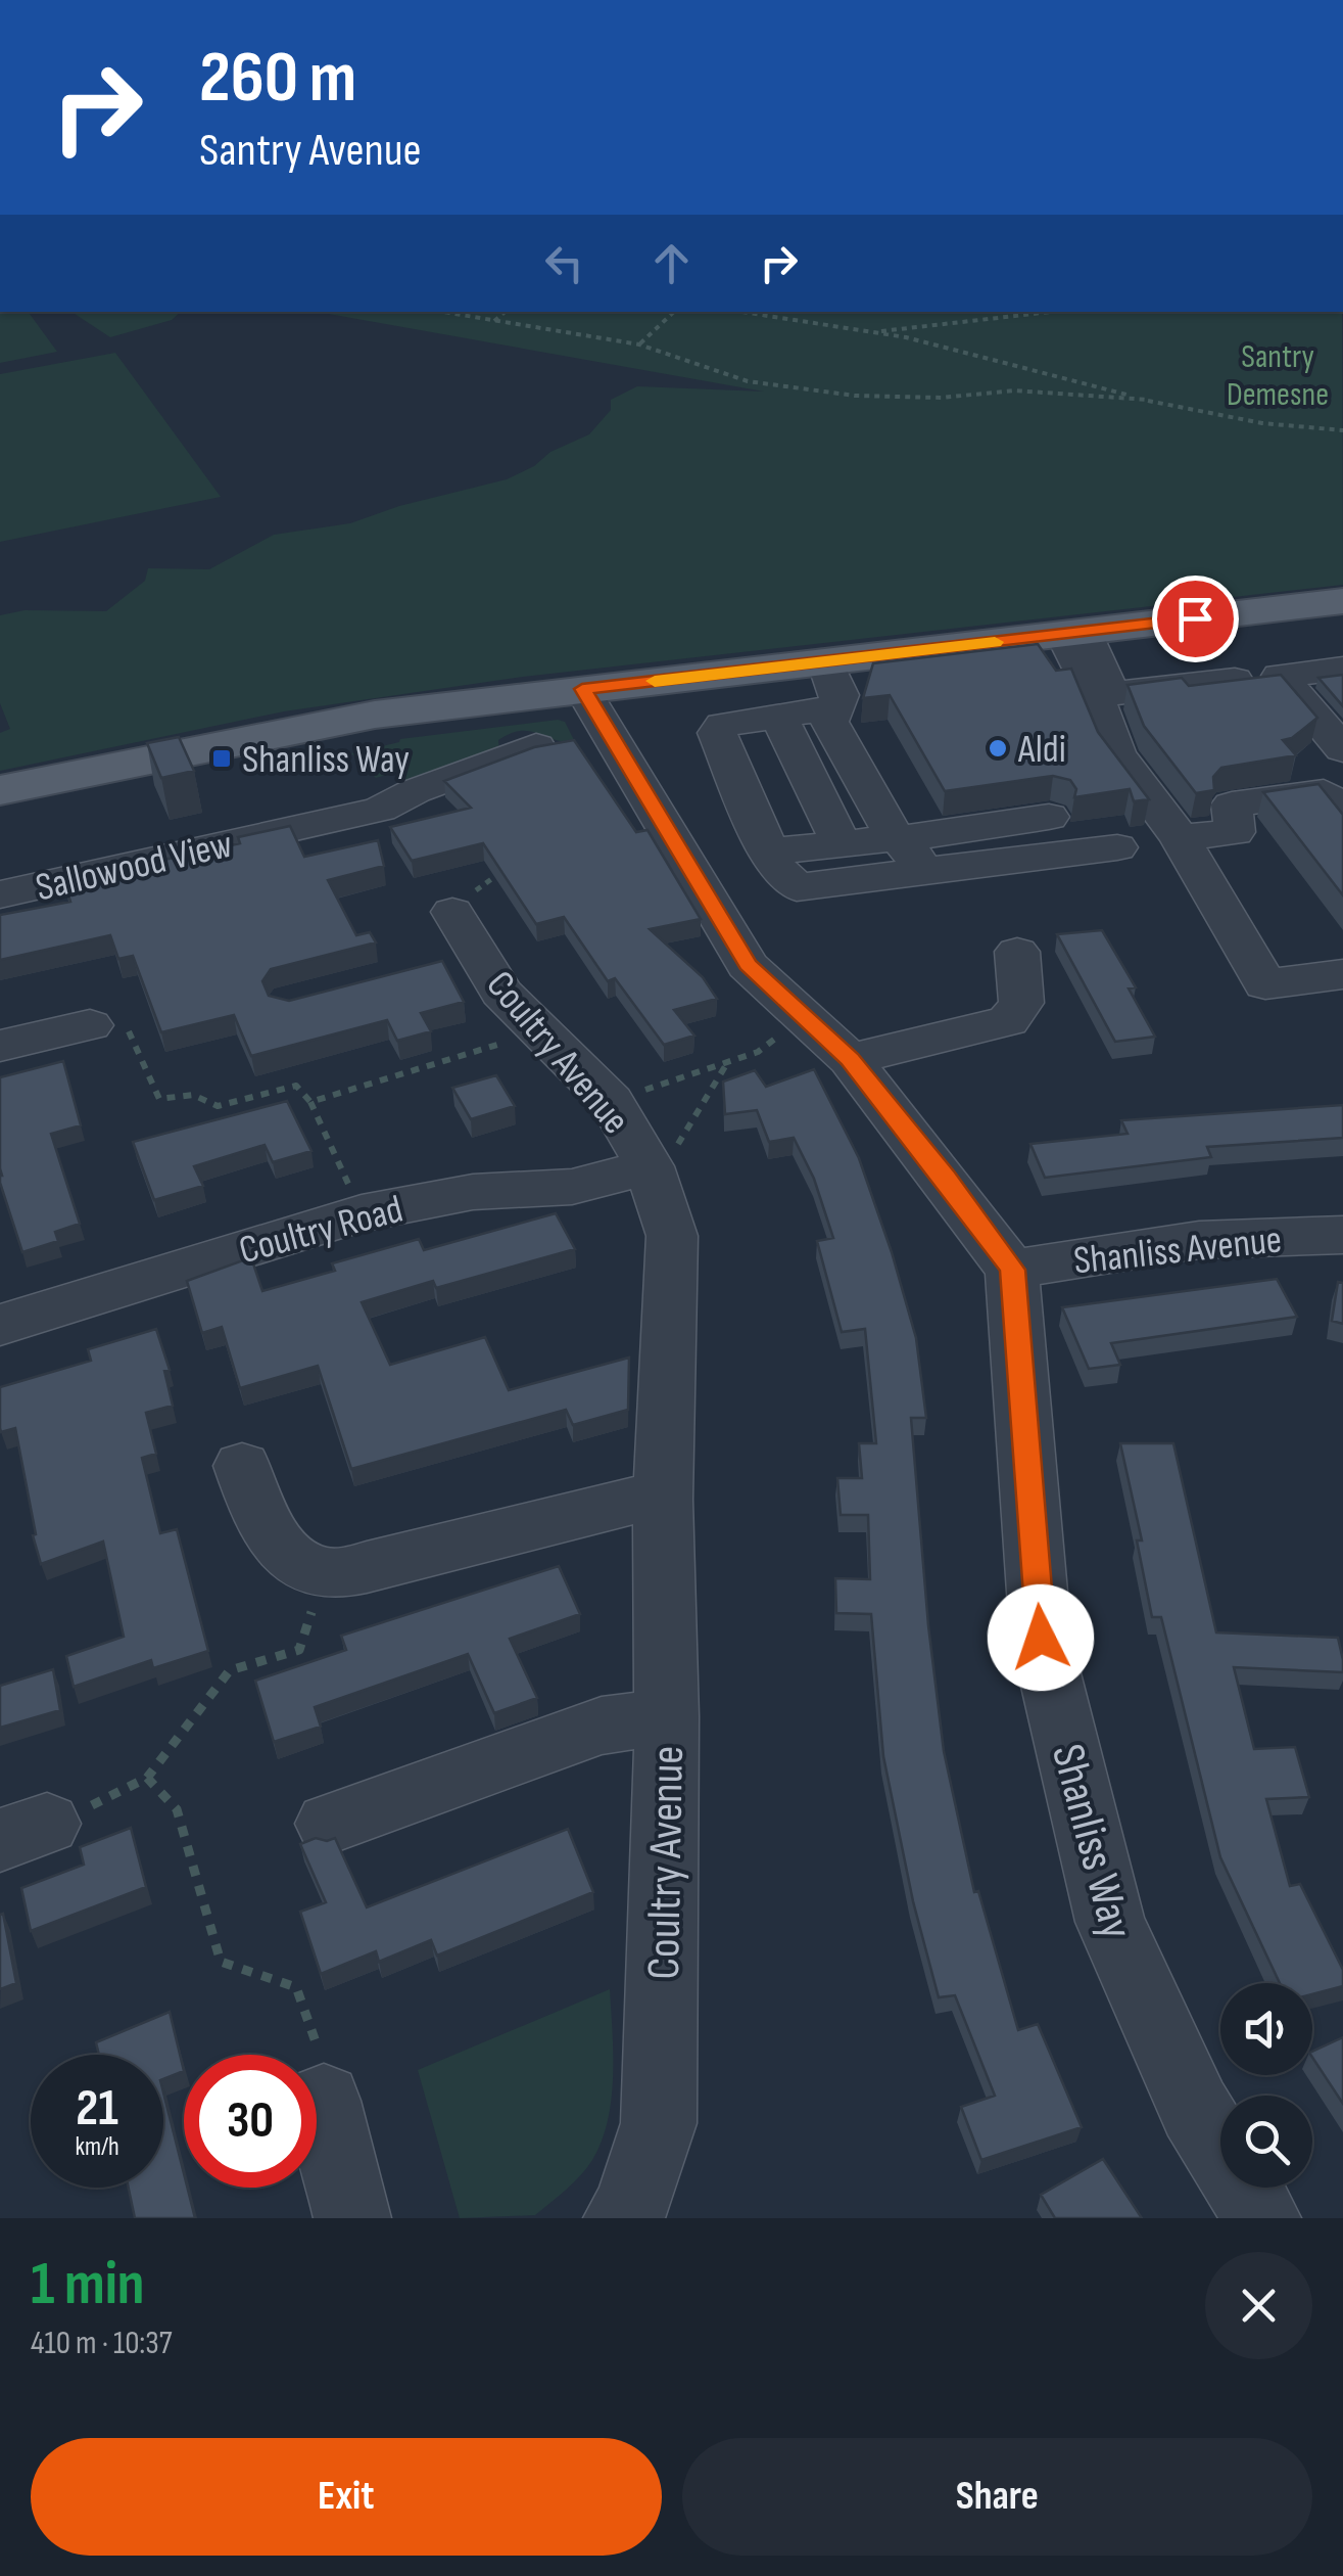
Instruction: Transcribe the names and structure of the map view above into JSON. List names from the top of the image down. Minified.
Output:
{"streets":{"street":["Sallowood View","Coultry Avenue","Coultry Road","Shanliss Avenue","Shanliss Way"]},"crossings":[["Coultry Avenue","Coultry Road"],["Shanliss Avenue","Shanliss Way"]],"parks":["Santry Demesne"],"places":{"other":["Aldi"],"transit":["Shanliss Way"]},"page":{"turn":["260 m","Santry Avenue"],"speed":"21 km/h","limit":"30","heading":["1 min","410 m · 10:37"],"buttons":["Exit","Share"]}}
